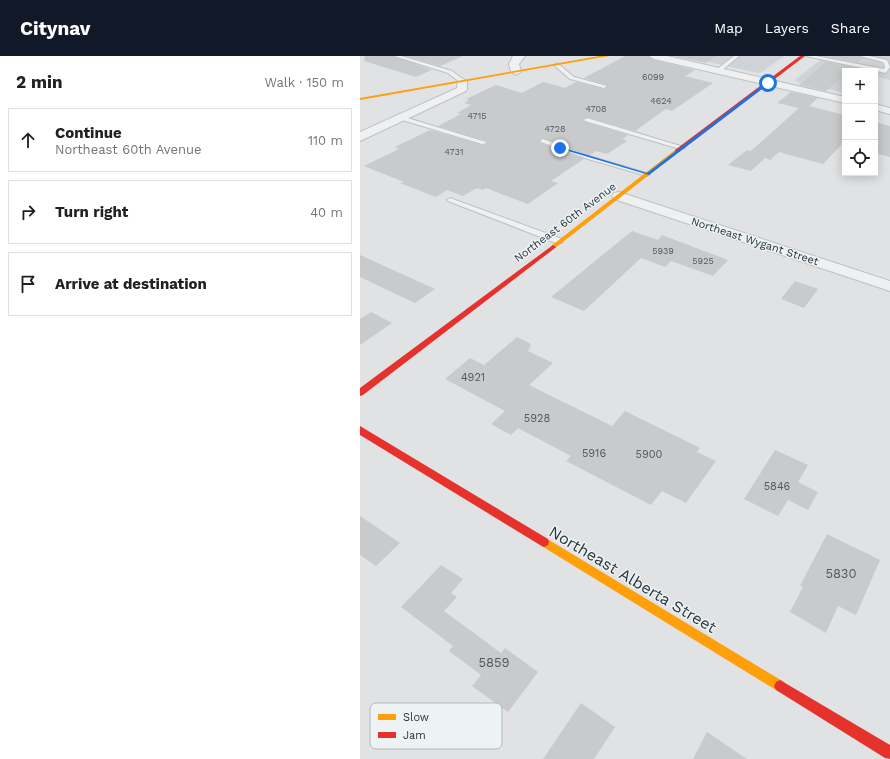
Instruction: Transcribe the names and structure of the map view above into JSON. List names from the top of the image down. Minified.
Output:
{"streets":{"street":["Northeast 60th Avenue","Northeast Wygant Street","Northeast Alberta Street"]},"crossings":[["Northeast 60th Avenue","Northeast Wygant Street"]],"house_numbers":["6099","4624","4708","4715","4728","4731","5939","5925","4921","5928","5916","5900","5846","5830","5859"],"legend":["Slow","Jam"],"page":{"header":"Citynav","nav":["Map","Layers","Share"],"heading":["2 min","Walk · 150 m"],"map_buttons":["+","−"],"list":[["Continue","Northeast 60th Avenue","110 m"],["Turn right","40 m"],"Arrive at destination"]}}
